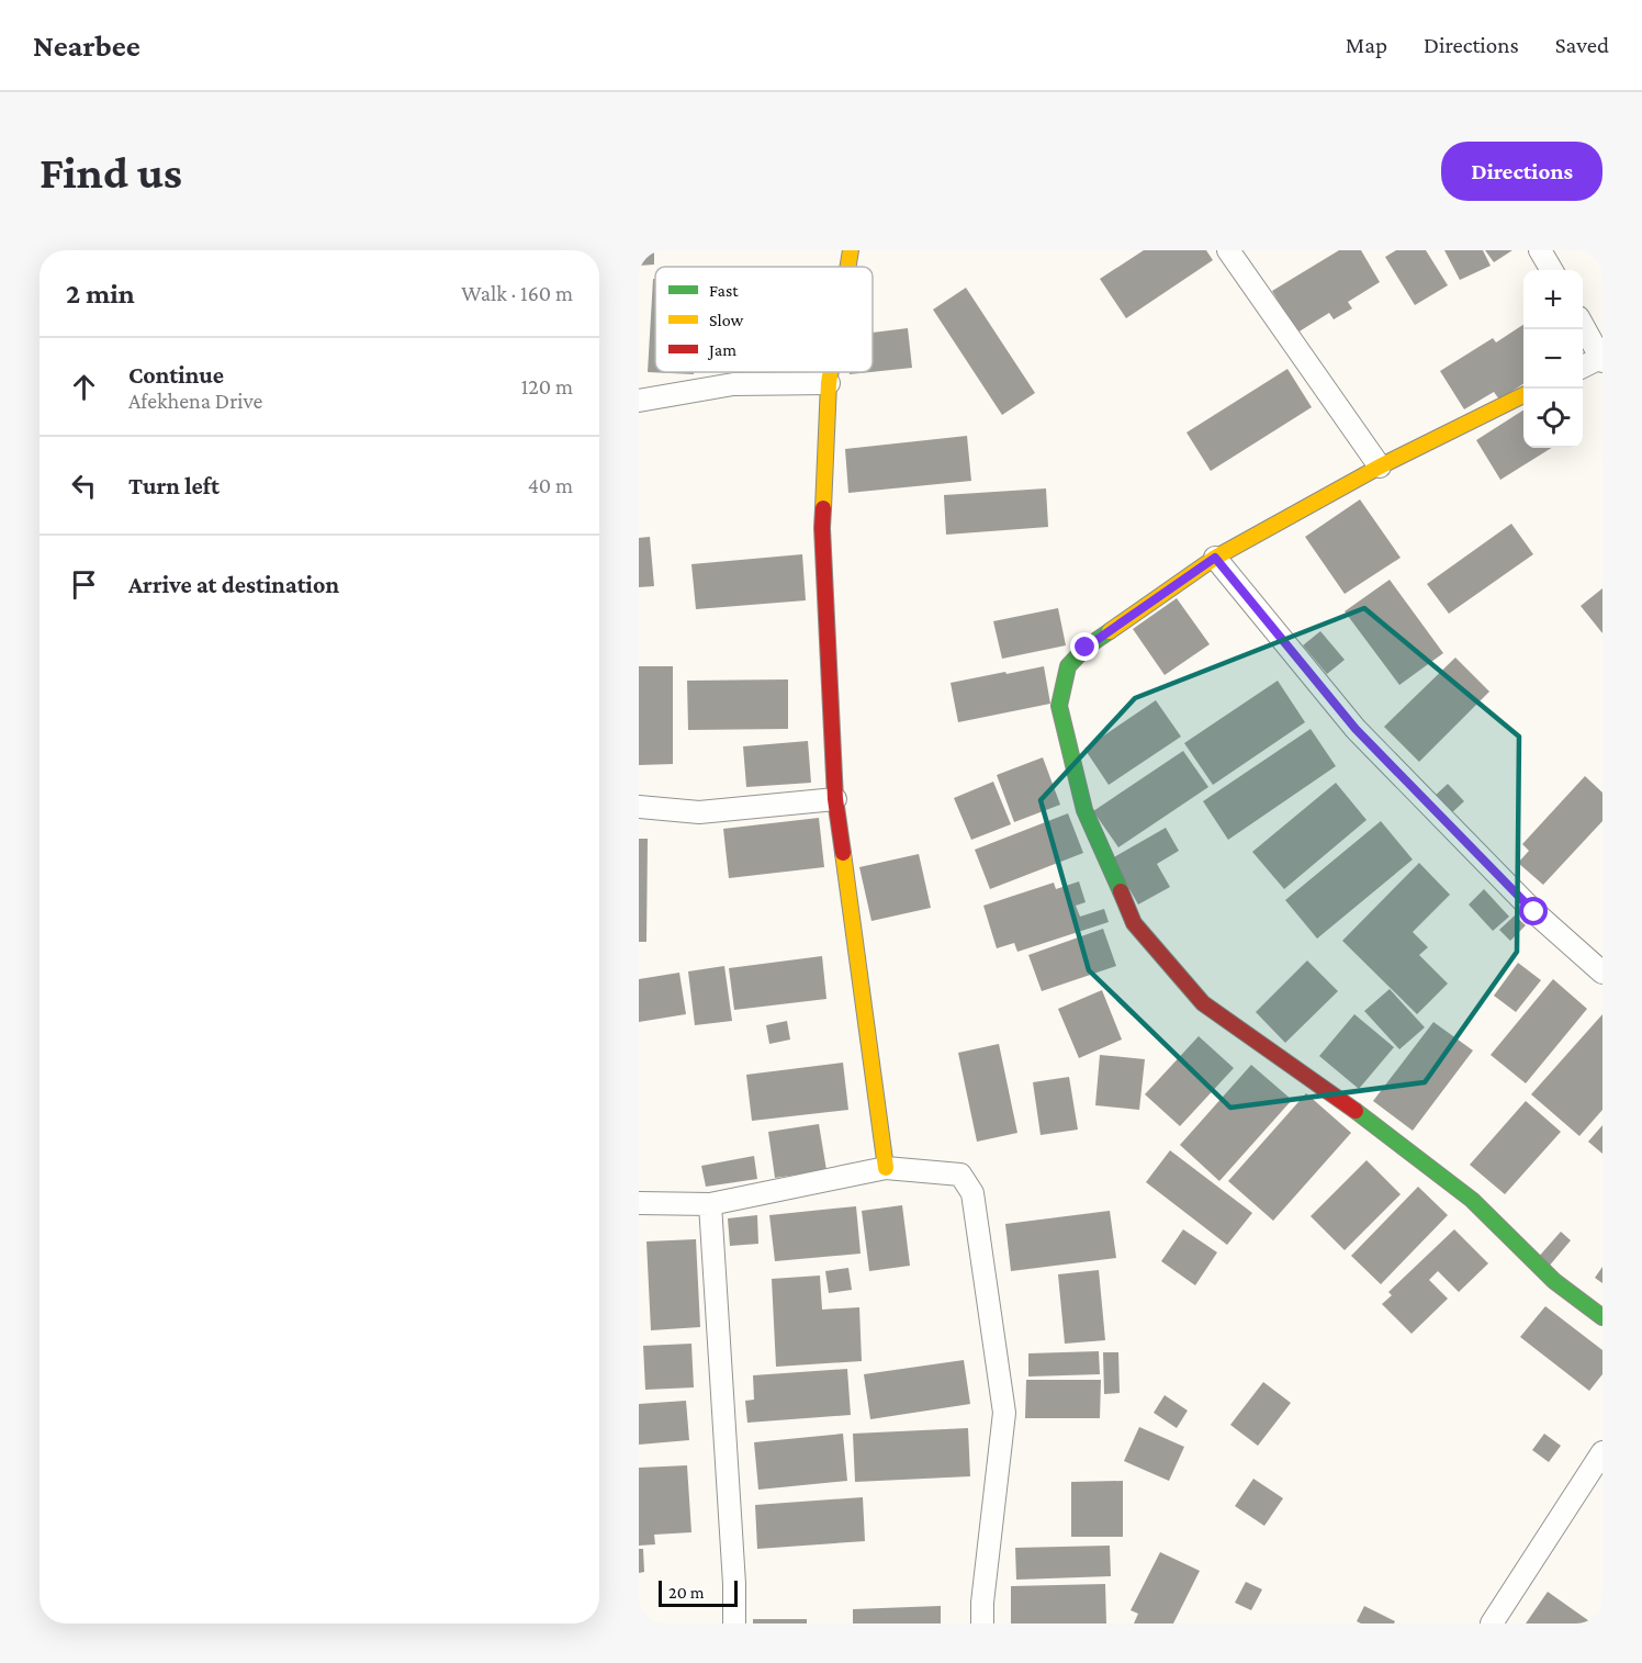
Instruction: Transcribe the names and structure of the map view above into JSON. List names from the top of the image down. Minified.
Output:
{"legend":["Fast","Slow","Jam"],"scale_bar":"20 m","page":{"header":"Nearbee","nav":["Map","Directions","Saved"],"buttons":"Directions","title":"Find us","heading":["2 min","Walk · 160 m"],"map_buttons":["+","−"],"list":[["Continue","Afekhena Drive","120 m"],["Turn left","40 m"],"Arrive at destination"],"scale":"20 m"}}
